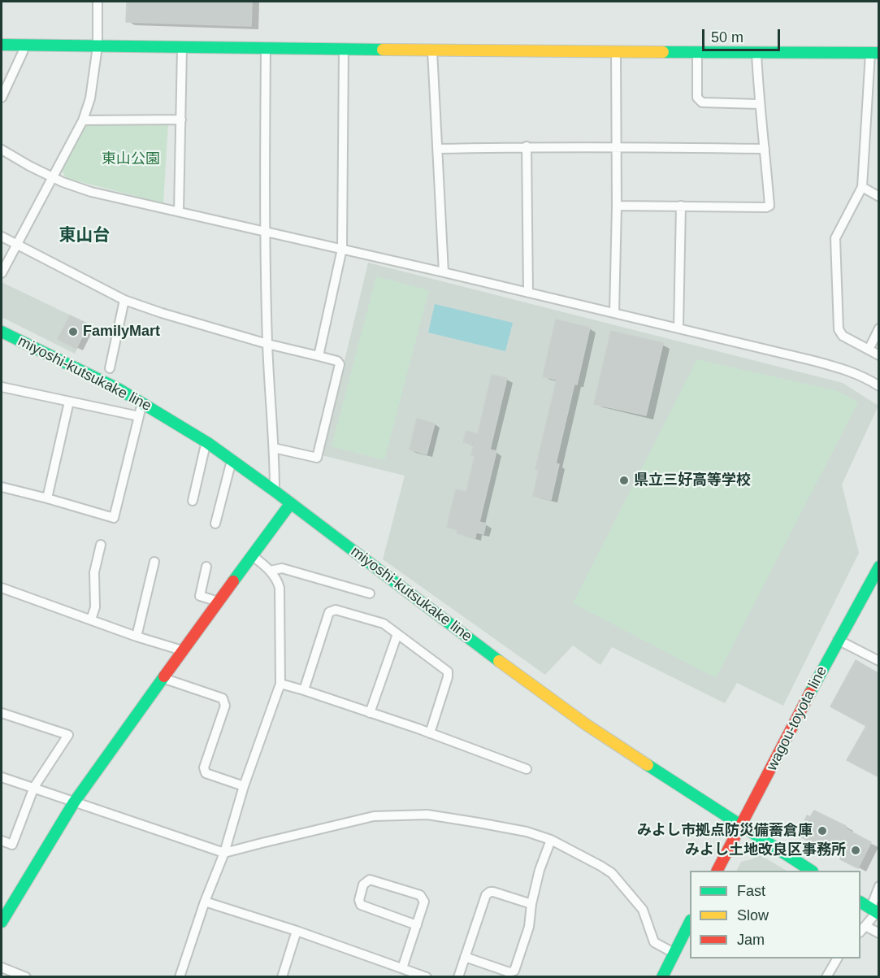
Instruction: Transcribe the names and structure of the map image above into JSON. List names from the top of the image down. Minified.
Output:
{"streets":{"main road":["miyoshi-kutsukake line","wagou-toyota line"]},"crossings":[["miyoshi-kutsukake line","wagou-toyota line"]],"districts":["東山台"],"parks":["東山公園"],"places":["FamilyMart","県立三好高等学校","みよし市拠点防災備蓄倉庫","みよし土地改良区事務所"],"legend":["Fast","Slow","Jam"],"scale_bar":"50 m"}
